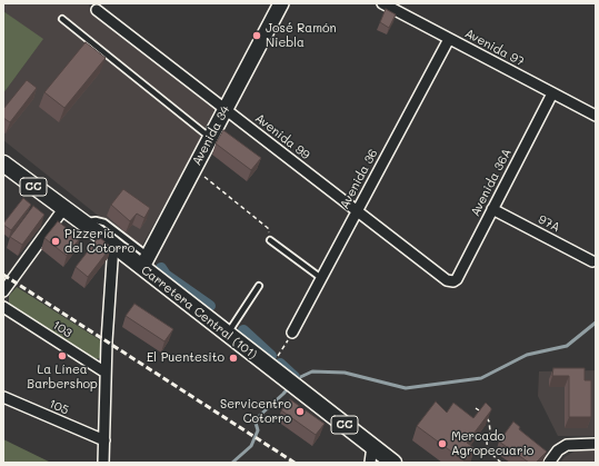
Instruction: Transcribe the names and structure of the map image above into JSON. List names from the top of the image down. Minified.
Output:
{"streets":{"main road":["CC","Carretera Central (101)"],"street":["Avenida 97","Avenida 34","Avenida 99","Avenida 36","Avenida 36A","97A","103","105"]},"crossings":[["Avenida 97","Avenida 36"],["Avenida 97","Avenida 36A"],["Avenida 34","Avenida 99"],["Avenida 34","Carretera Central (101)"],["Avenida 99","Avenida 36"],["Avenida 99","Avenida 36A"],["Avenida 36A","97A"]],"places":["José Ramón Niebla","Pizzería del Cotorro","La Línea Barbershop","El Puentesito","Servicentro Cotorro","Mercado Agropecuario"]}
